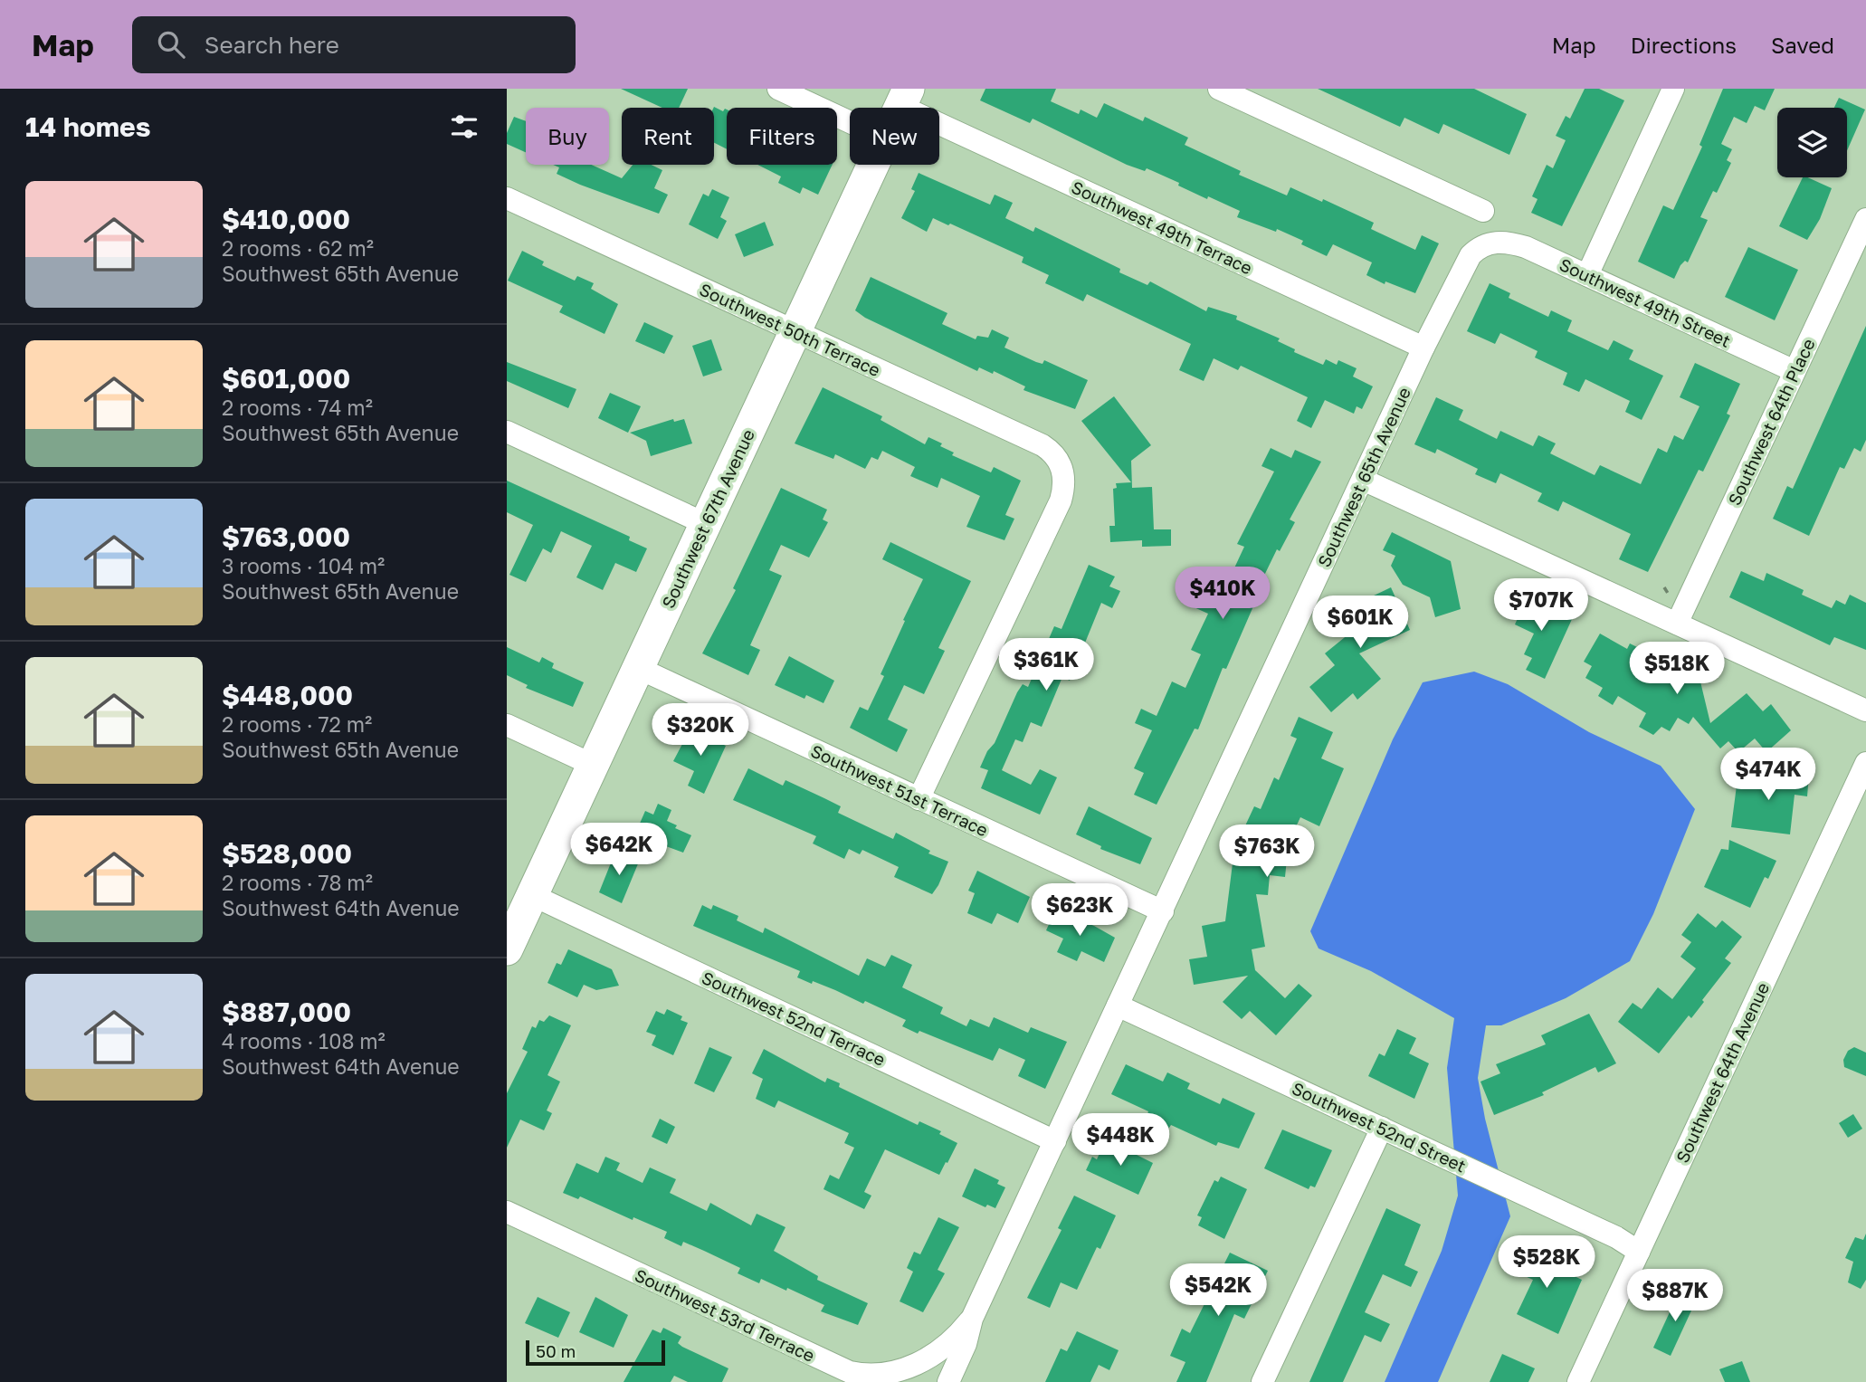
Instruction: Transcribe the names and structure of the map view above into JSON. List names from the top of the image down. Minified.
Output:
{"streets":{"main road":["Southwest 67th Avenue"],"street":["Southwest 49th Terrace","Southwest 49th Street","Southwest 50th Terrace","Southwest 64th Place","Southwest 65th Avenue","Southwest 51st Terrace","Southwest 52nd Terrace","Southwest 64th Avenue","Southwest 52nd Street","Southwest 53rd Terrace"]},"crossings":[["Southwest 49th Terrace","Southwest 65th Avenue"],["Southwest 49th Street","Southwest 64th Place"],["Southwest 49th Street","Southwest 65th Avenue"],["Southwest 50th Terrace","Southwest 67th Avenue"],["Southwest 50th Terrace","Southwest 51st Terrace"],["Southwest 65th Avenue","Southwest 51st Terrace"],["Southwest 65th Avenue","Southwest 52nd Terrace"],["Southwest 65th Avenue","Southwest 52nd Street"],["Southwest 65th Avenue","Southwest 53rd Terrace"],["Southwest 67th Avenue","Southwest 51st Terrace"],["Southwest 67th Avenue","Southwest 52nd Terrace"],["Southwest 64th Avenue","Southwest 52nd Street"]],"scale_bar":"50 m","page":{"header":"Map","search":"Search here","nav":["Map","Directions","Saved"],"heading":"14 homes","chip":["Buy","Rent","Filters","New"],"list":[{"name":"$410,000","note":"2 rooms · 62 m² · Southwest 65th Avenue"},{"name":"$601,000","note":"2 rooms · 74 m² · Southwest 65th Avenue"},{"name":"$763,000","note":"3 rooms · 104 m² · Southwest 65th Avenue"},{"name":"$448,000","note":"2 rooms · 72 m² · Southwest 65th Avenue"},{"name":"$528,000","note":"2 rooms · 78 m² · Southwest 64th Avenue"},{"name":"$887,000","note":"4 rooms · 108 m² · Southwest 64th Avenue"}],"price":["$410K","$707K","$601K","$361K","$518K","$320K","$474K","$642K","$763K","$623K","$448K","$528K","$542K","$887K"],"scale":"50 m"}}
